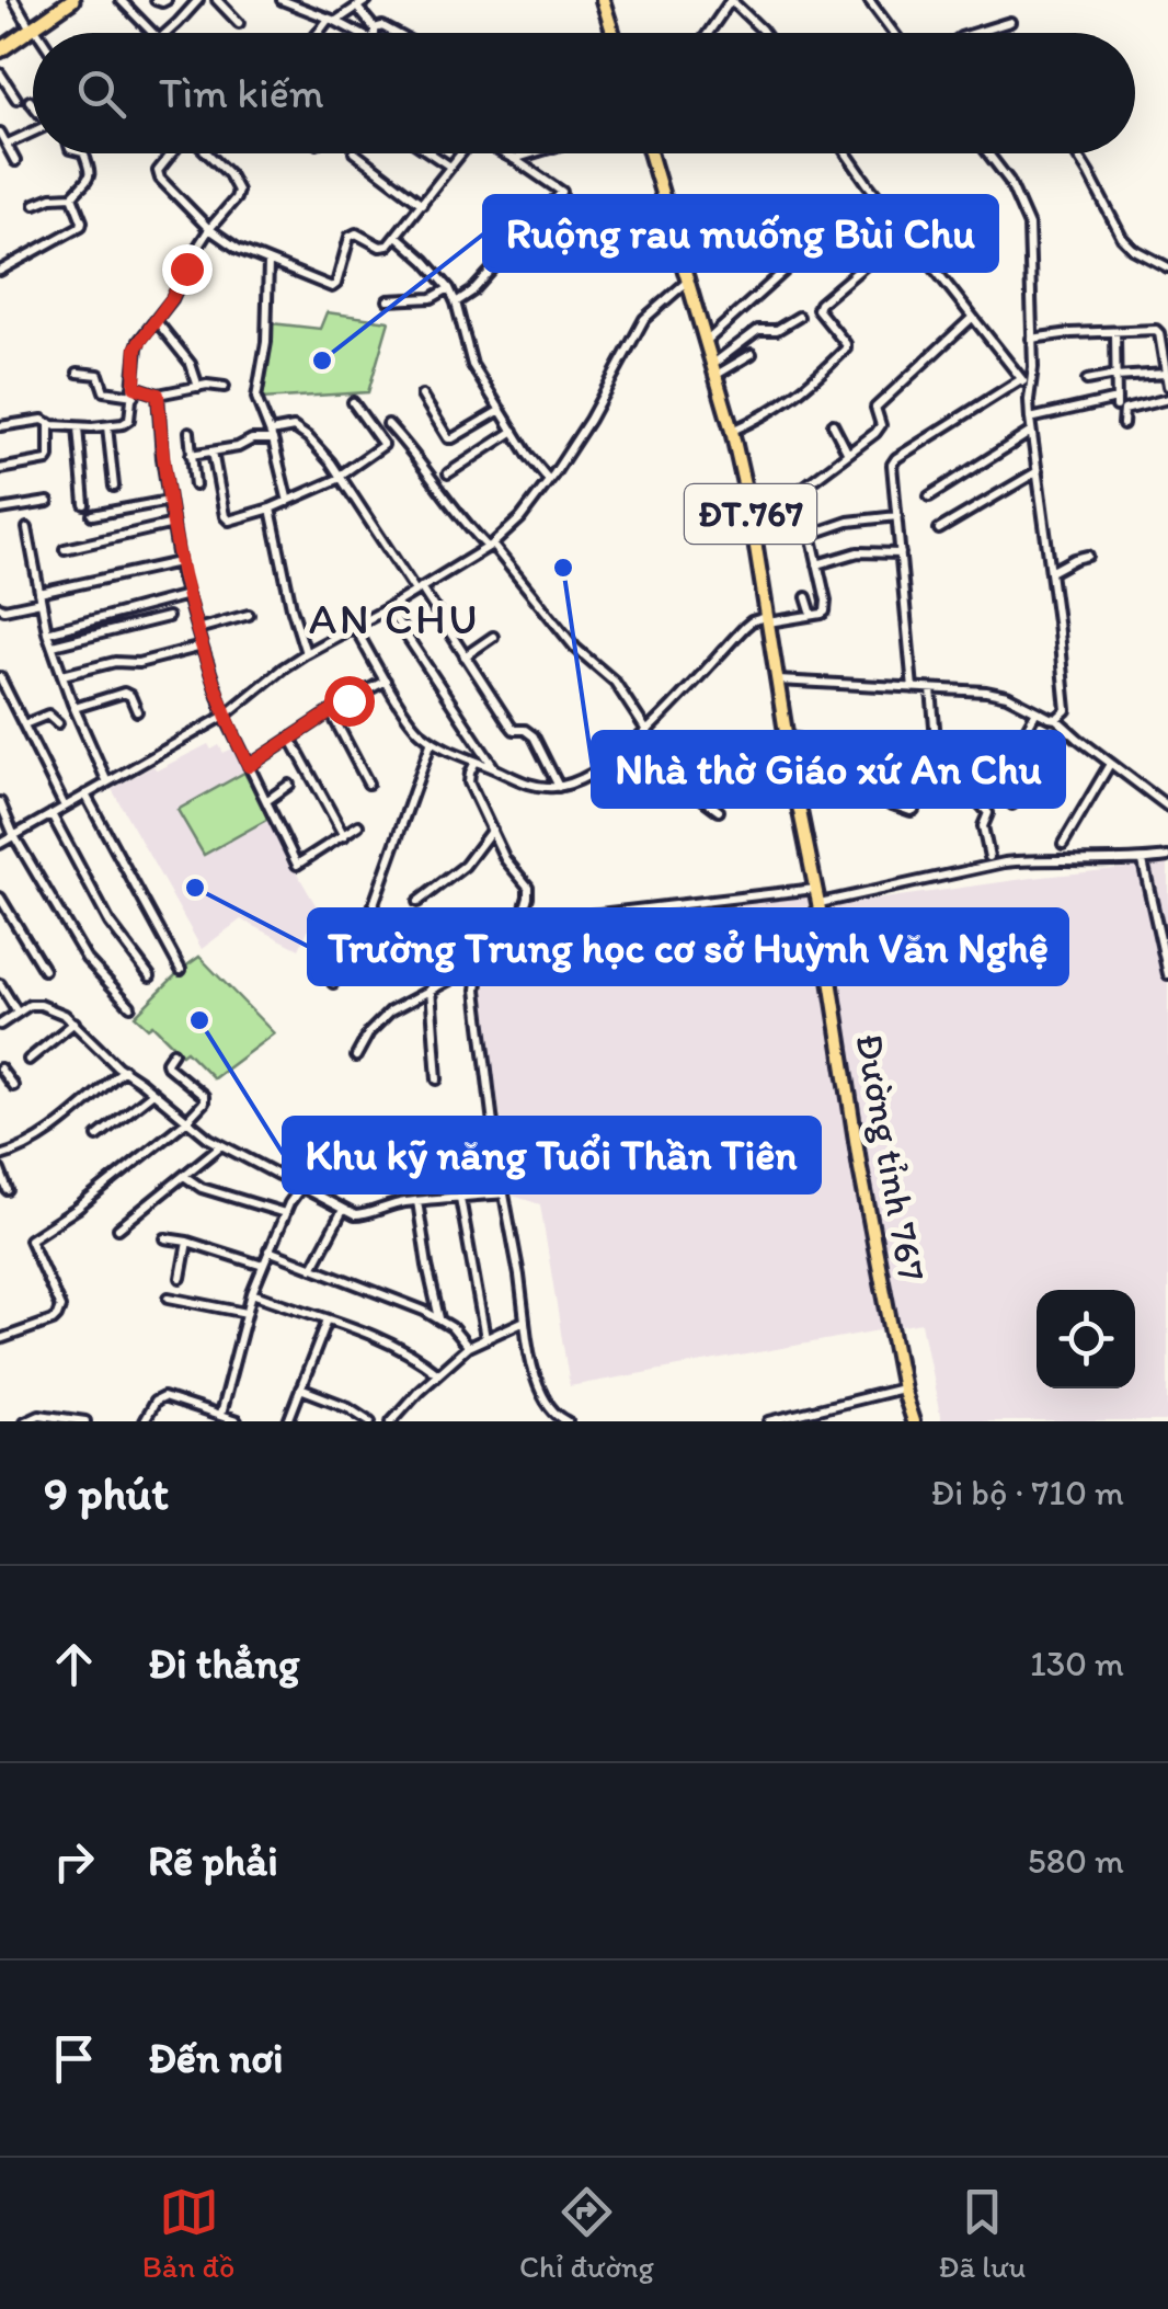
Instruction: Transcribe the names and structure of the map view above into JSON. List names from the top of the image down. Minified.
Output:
{"streets":{"main road":["ĐT.767","Đường tỉnh 767"]},"districts":["AN CHU"],"places":["Ruộng rau muống Bùi Chu","Nhà thờ Giáo xứ An Chu","Trường Trung học cơ sở Huỳnh Văn Nghệ","Khu kỹ năng Tuổi Thần Tiên"],"page":{"search":"Tìm kiếm","heading":["9 phút","Đi bộ · 710 m"],"list":[["Đi thẳng","130 m"],["Rẽ phải","580 m"],"Đến nơi"],"nav":["Bản đồ","Chỉ đường","Đã lưu"]}}
